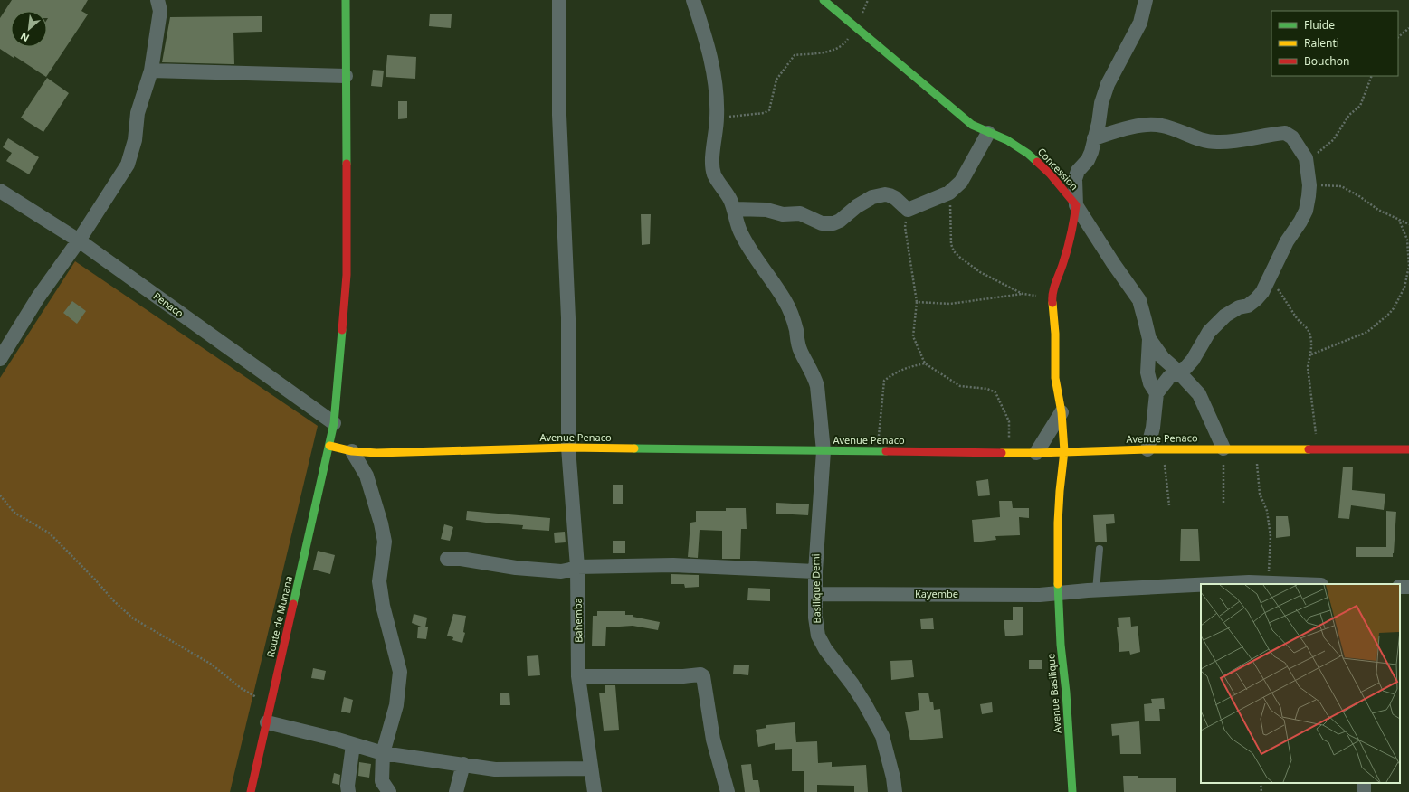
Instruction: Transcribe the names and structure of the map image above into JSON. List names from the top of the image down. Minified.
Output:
{"streets":{"street":["Concession","Penaco","Avenue Penaco","Basilique Demi","Kayembe","Route de Munana","Bahemba","Avenue Basilique"]},"crossings":[["Concession","Avenue Penaco"],["Concession","Avenue Basilique"],["Penaco","Route de Munana"],["Avenue Penaco","Basilique Demi"],["Avenue Penaco","Route de Munana"],["Avenue Penaco","Bahemba"],["Avenue Penaco","Avenue Basilique"],["Basilique Demi","Kayembe"],["Kayembe","Avenue Basilique"]],"legend":["Fluide","Ralenti","Bouchon"],"north":"bottom left"}
